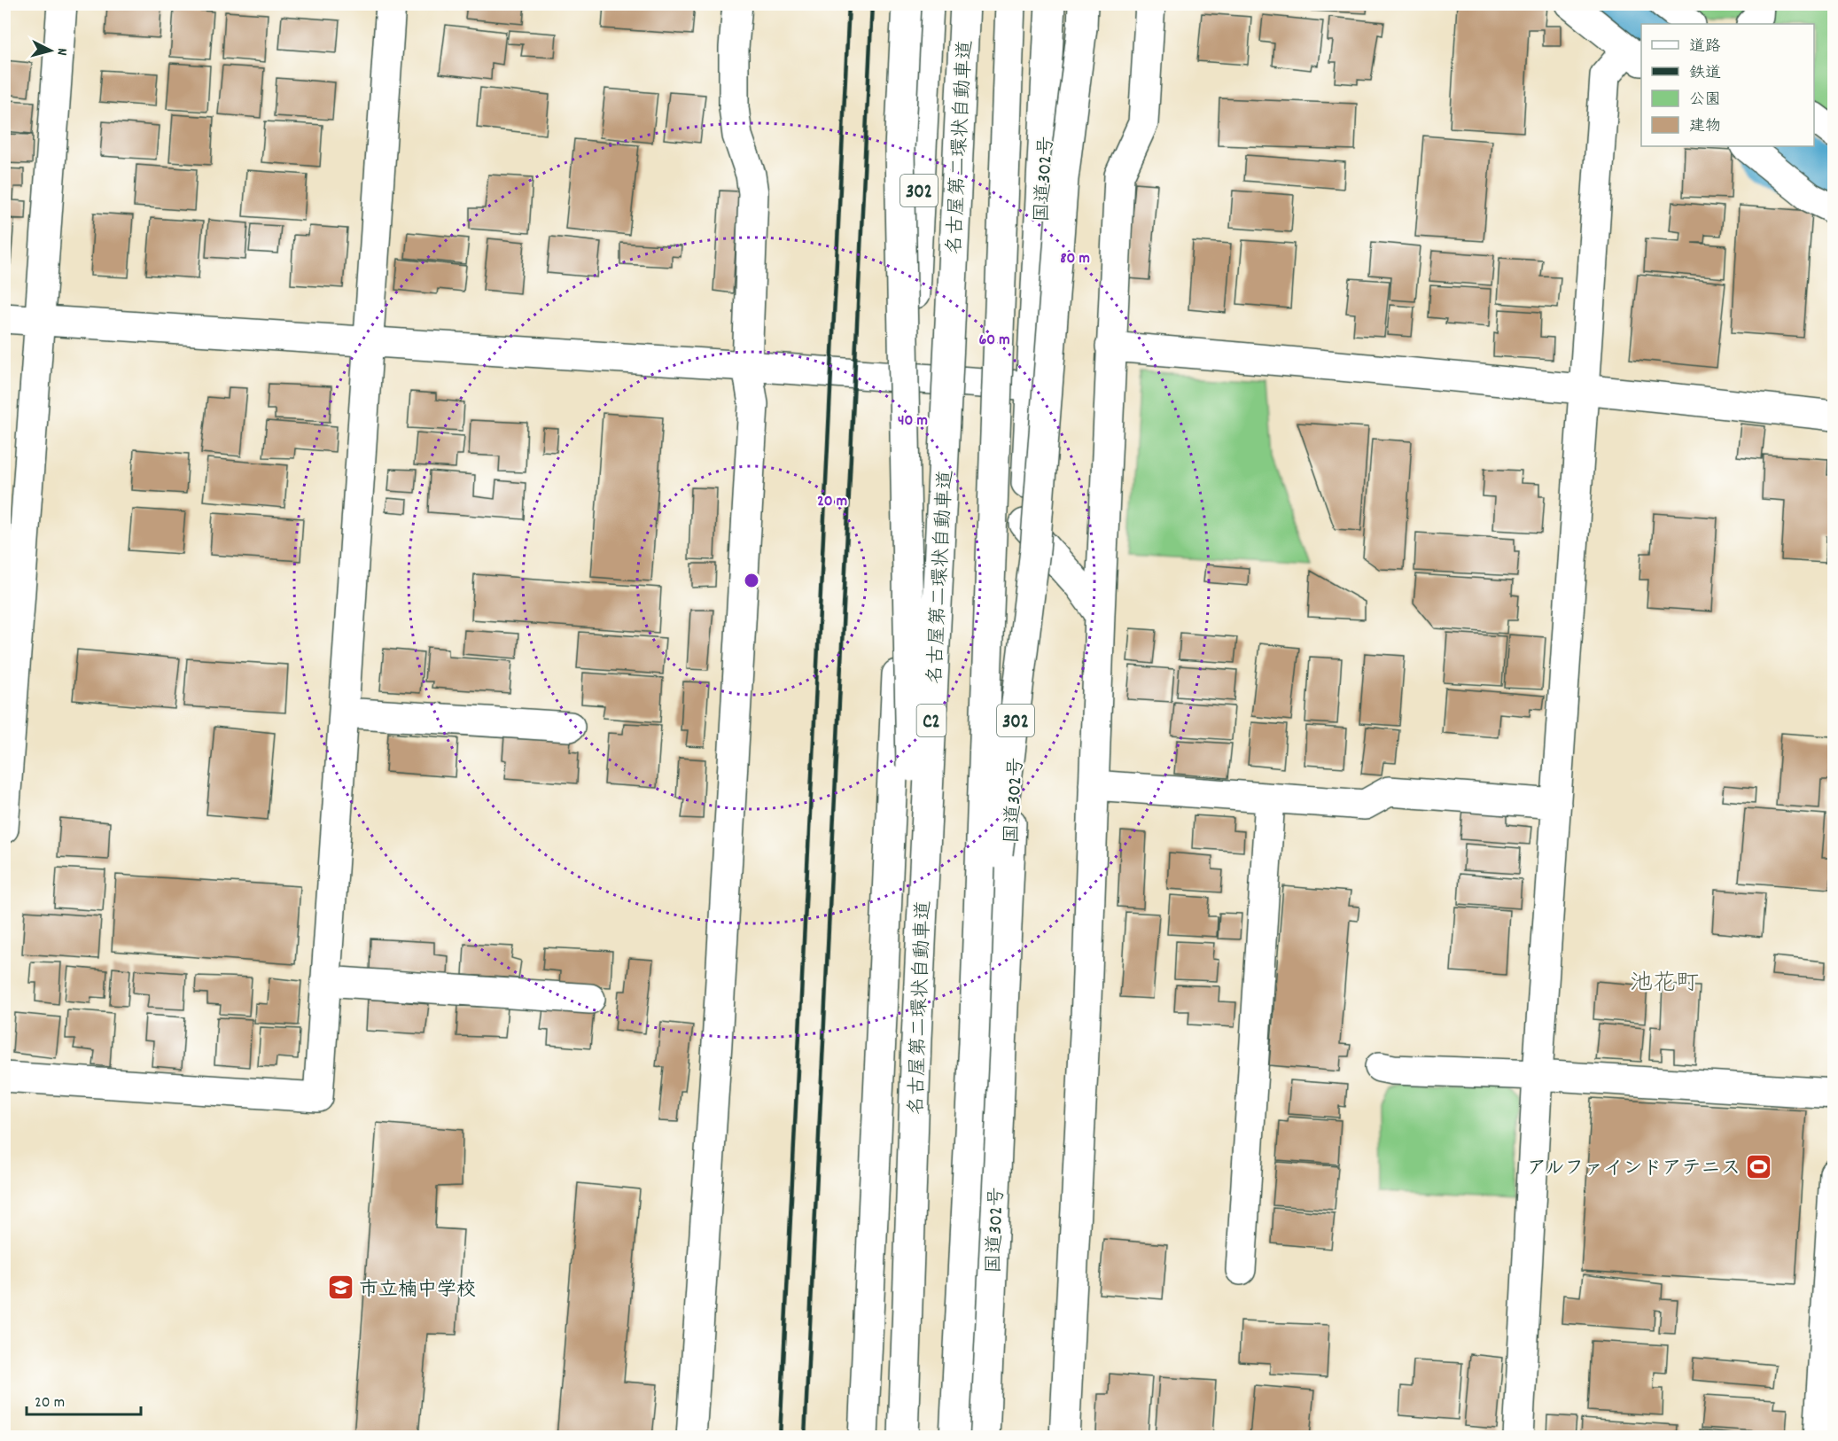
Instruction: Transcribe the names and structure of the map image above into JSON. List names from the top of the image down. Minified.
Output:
{"streets":{"main road":["名古屋第二環状自動車道","国道302号","302","C2"]},"districts":["池花町"],"places":{"sports":["アルファインドアテニス"],"school or university":["市立楠中学校"]},"legend":["道路","鉄道","公園","建物"],"scale_bar":"20 m","north":"right","rings":["80 m","60 m","40 m","20 m"]}
